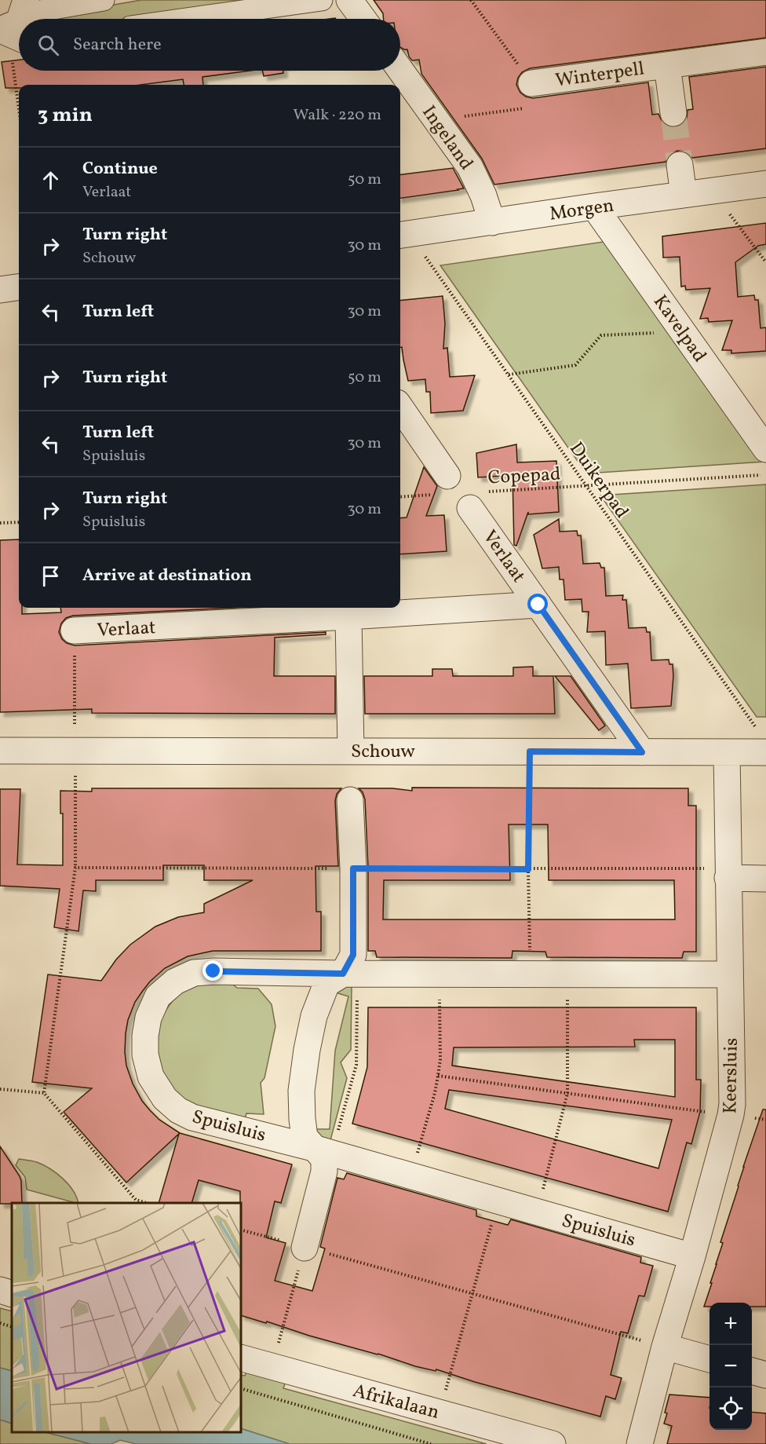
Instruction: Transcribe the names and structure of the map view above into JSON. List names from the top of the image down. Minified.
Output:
{"streets":{"street":["Winterpell","Ingeland","Morgen","Kavelpad","Verlaat","Schouw","Keersluis","Spuisluis","Afrikalaan"],"path":["Copepad","Duikerpad"]},"crossings":[["Ingeland","Morgen"],["Morgen","Kavelpad"],["Morgen","Duikerpad"],["Copepad","Duikerpad"],["Copepad","Verlaat"],["Verlaat","Schouw"],["Schouw","Keersluis"],["Keersluis","Spuisluis"]],"page":{"search":"Search here","heading":["3 min","Walk · 220 m"],"list":[["Continue","Verlaat","50 m"],["Turn right","Schouw","30 m"],["Turn left","30 m"],["Turn right","50 m"],["Turn left","Spuisluis","30 m"],["Turn right","Spuisluis","30 m"],"Arrive at destination"],"map_buttons":["+","−"]}}
